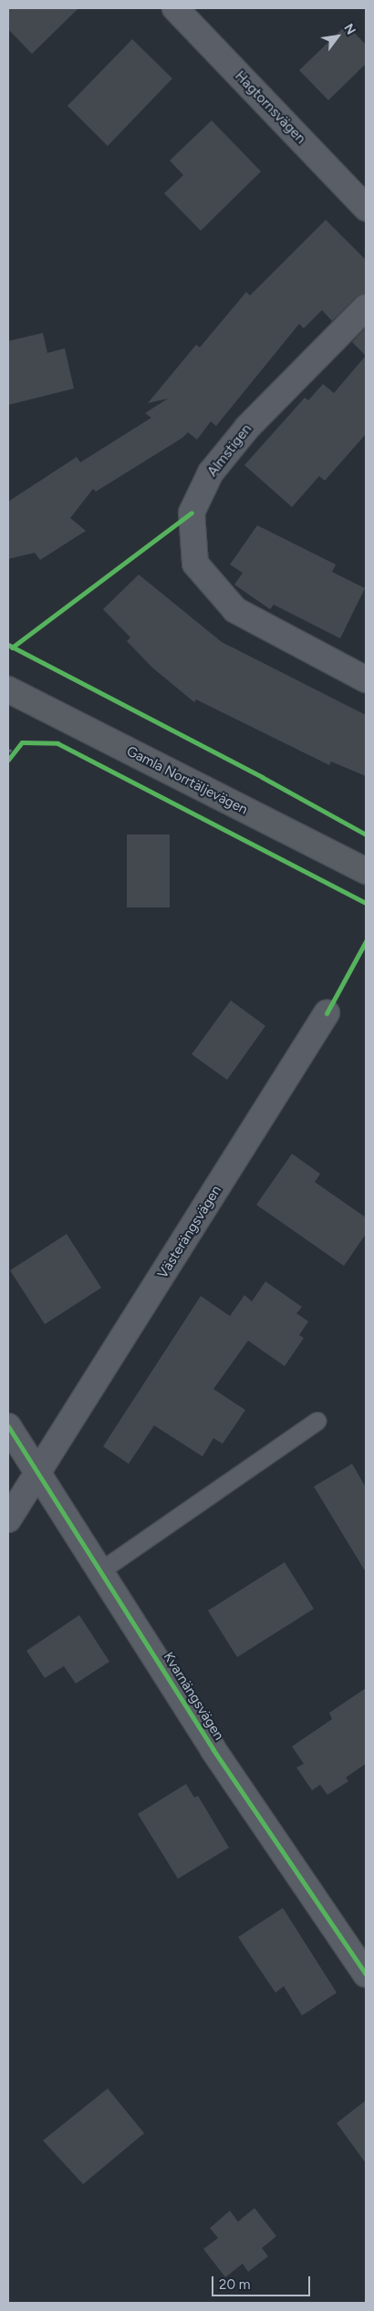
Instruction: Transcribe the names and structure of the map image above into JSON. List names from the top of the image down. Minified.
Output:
{"streets":{"street":["Hagtornsvägen","Almstigen","Gamla Norrtäljevägen","Västerängsvägen","Kvarnängsvägen"]},"crossings":[["Västerängsvägen","Kvarnängsvägen"]],"scale_bar":"20 m","north":"top right"}
